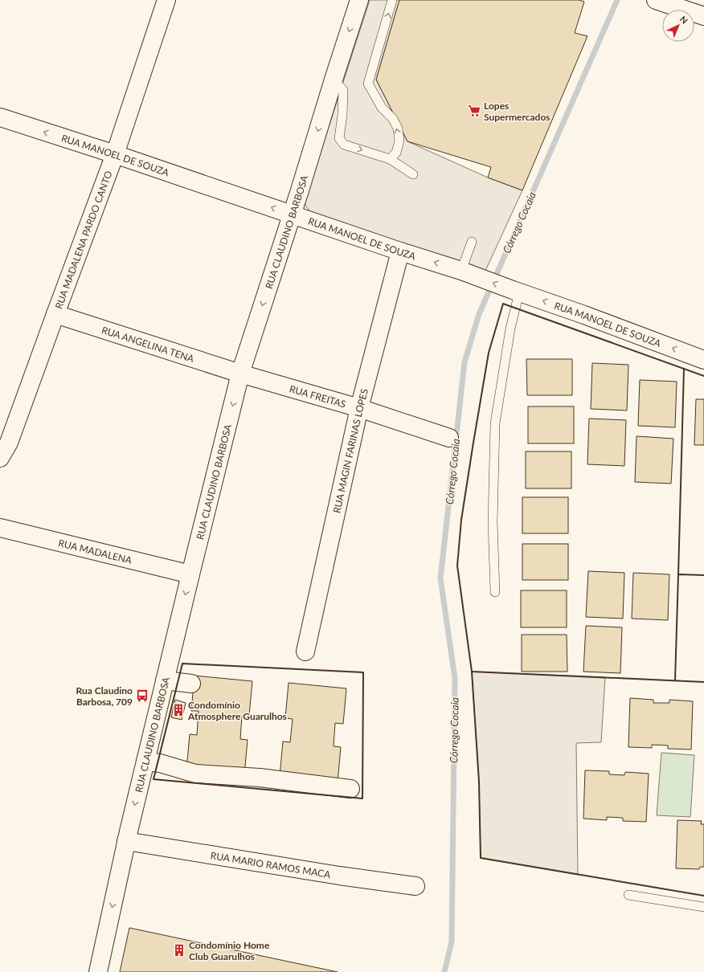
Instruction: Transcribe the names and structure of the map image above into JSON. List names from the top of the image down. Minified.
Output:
{"streets":{"street":["RUA MANOEL DE SOUZA","RUA CLAUDINO BARBOSA","RUA MADALENA PARDO CANTO","RUA ANGELINA TENA","RUA FREITAS","RUA MAGIN FARINAS LOPES","RUA MADALENA","RUA MARIO RAMOS MACA"]},"crossings":[["RUA MANOEL DE SOUZA","RUA CLAUDINO BARBOSA"],["RUA MANOEL DE SOUZA","RUA MADALENA PARDO CANTO"],["RUA MANOEL DE SOUZA","RUA MAGIN FARINAS LOPES"],["RUA CLAUDINO BARBOSA","RUA ANGELINA TENA"],["RUA CLAUDINO BARBOSA","RUA FREITAS"],["RUA CLAUDINO BARBOSA","RUA MADALENA"],["RUA CLAUDINO BARBOSA","RUA MARIO RAMOS MACA"],["RUA MADALENA PARDO CANTO","RUA ANGELINA TENA"],["RUA ANGELINA TENA","RUA FREITAS"],["RUA FREITAS","RUA MAGIN FARINAS LOPES"]],"one_way":["RUA MANOEL DE SOUZA","RUA CLAUDINO BARBOSA"],"water":["Córrego Cocaia"],"places":{"supermarket":["Lopes Supermercados"],"bus stop":["Rua Claudino Barbosa, 709"],"building":["Condomínio Atmosphere Guarulhos","Condomínio Home Club Guarulhos"]},"north":"top right"}
